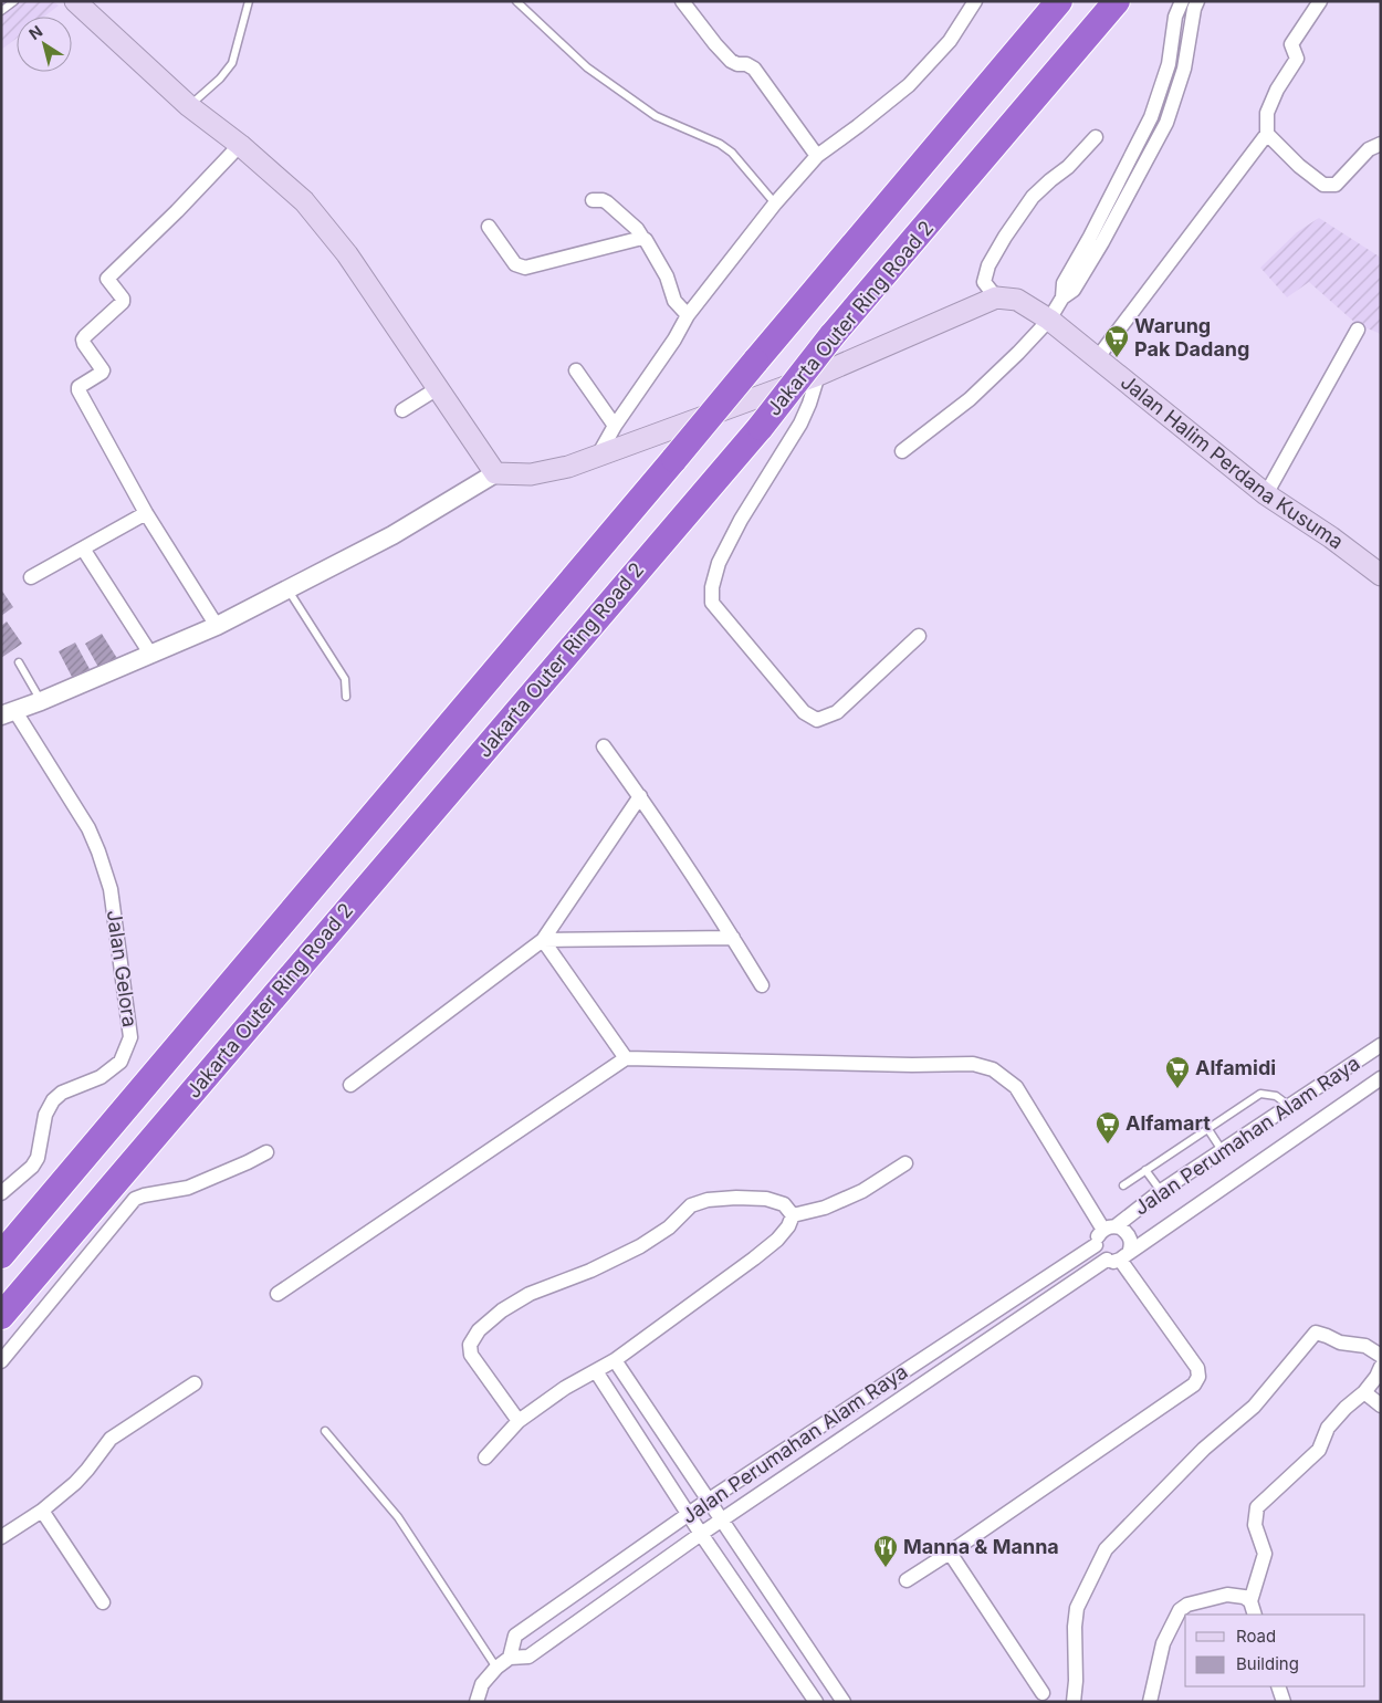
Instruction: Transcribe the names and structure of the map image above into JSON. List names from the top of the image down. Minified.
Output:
{"streets":{"highway":["Jakarta Outer Ring Road 2"],"main road":["Jalan Halim Perdana Kusuma"],"street":["Jalan Gelora","Jalan Perumahan Alam Raya"]},"places":{"supermarket":["Warung Pak Dadang","Alfamidi","Alfamart"],"restaurant":["Manna & Manna"]},"legend":["Road","Building"],"north":"top left"}
